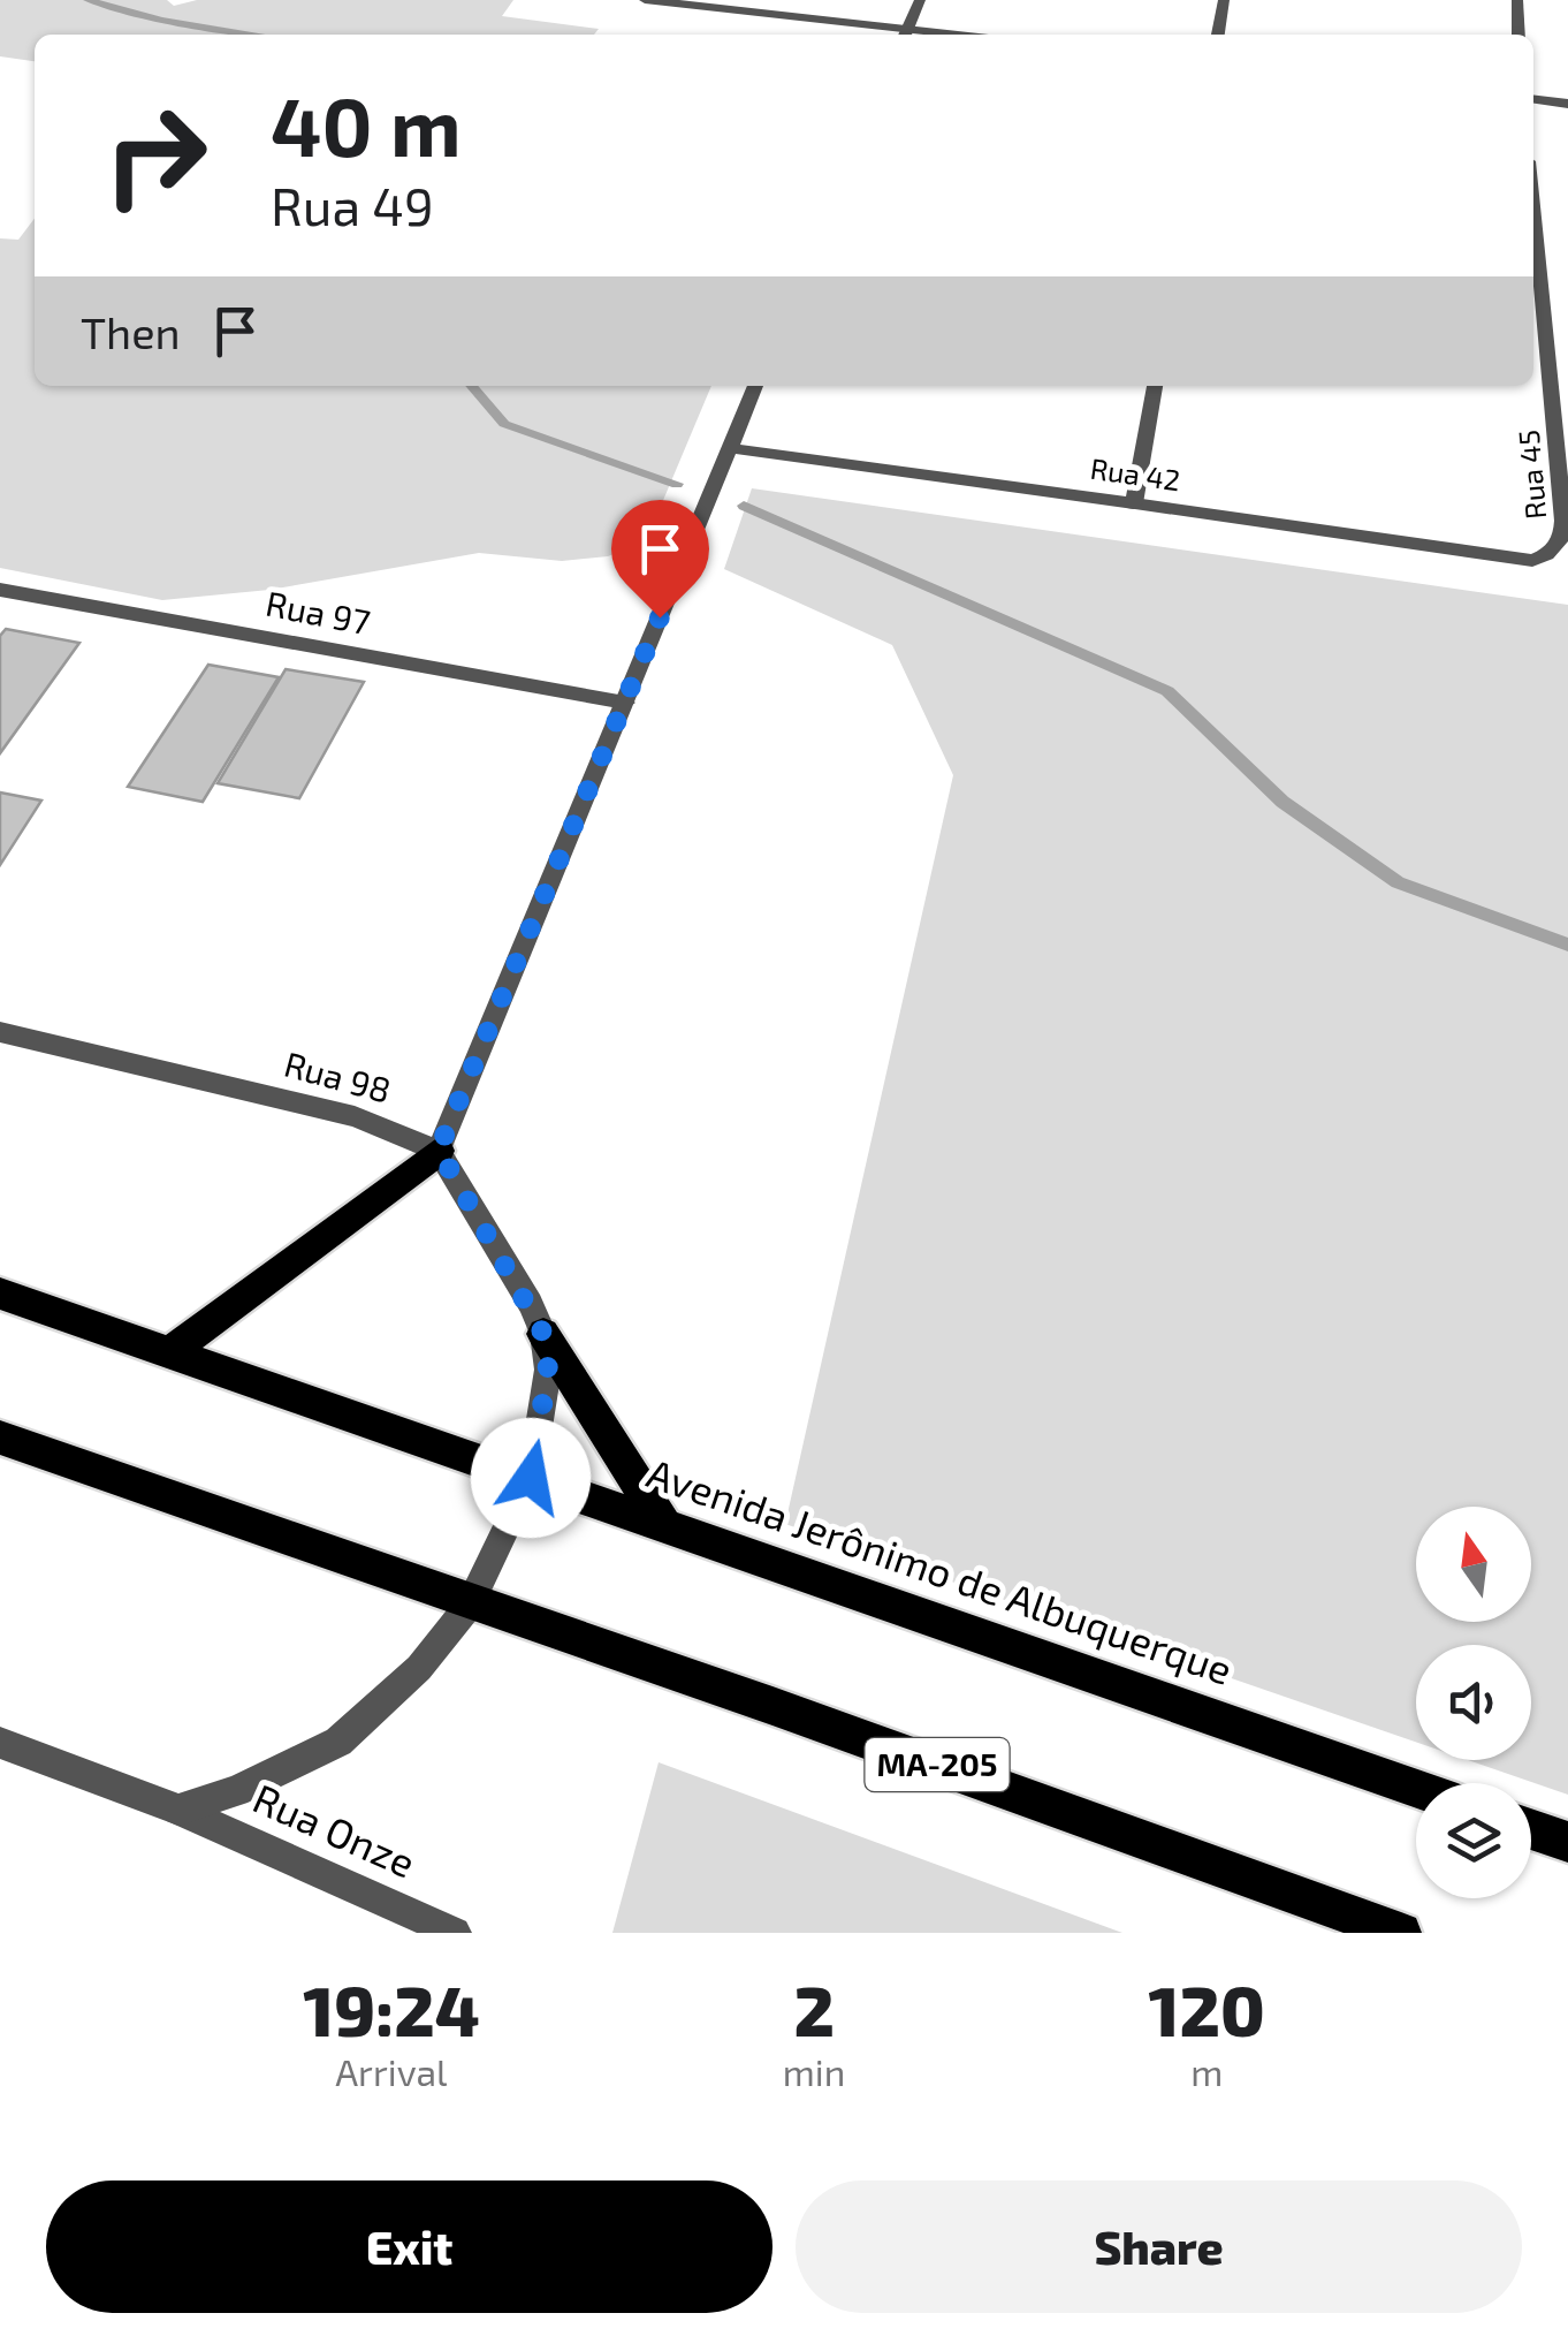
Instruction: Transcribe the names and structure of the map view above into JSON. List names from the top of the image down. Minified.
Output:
{"streets":{"main road":["Avenida Jerônimo de Albuquerque","MA-205"],"street":["Rua 42","Rua 45","Rua 97","Rua 98","Rua Onze"]},"crossings":[["Rua 42","Rua 45"],["Avenida Jerônimo de Albuquerque","Rua Onze"],["MA-205","Rua Onze"]],"north":"top","page":{"turn":["40 m","Rua 49"],"then":"Then","eta":["19:24","Arrival","2","min","120","m"],"buttons":["Exit","Share"]}}
